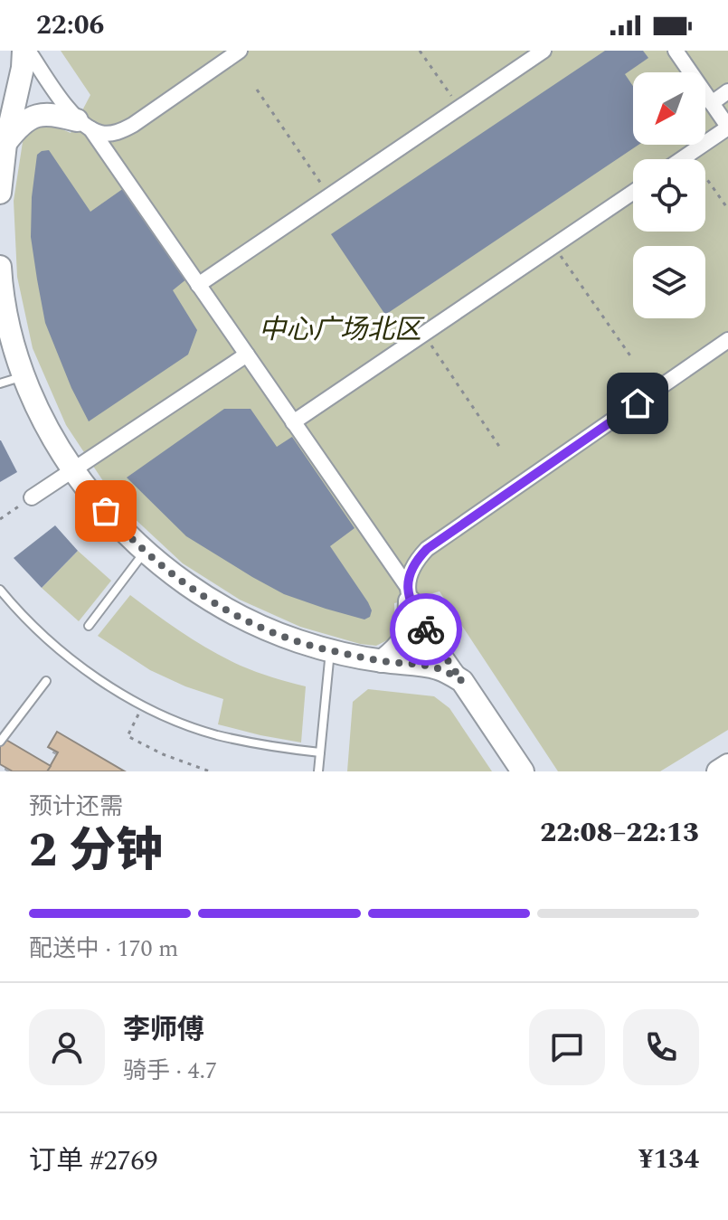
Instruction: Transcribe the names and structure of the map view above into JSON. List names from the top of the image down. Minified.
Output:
{"parks":["中心广场北区"],"north":"bottom left","page":{"status":"22:06","heading":["2 分钟","预计还需","22:08–22:13"],"panel":["李师傅","骑手 · 4.7","订单 #2769","¥134"],"bar":"配送中 · 170 m"}}
